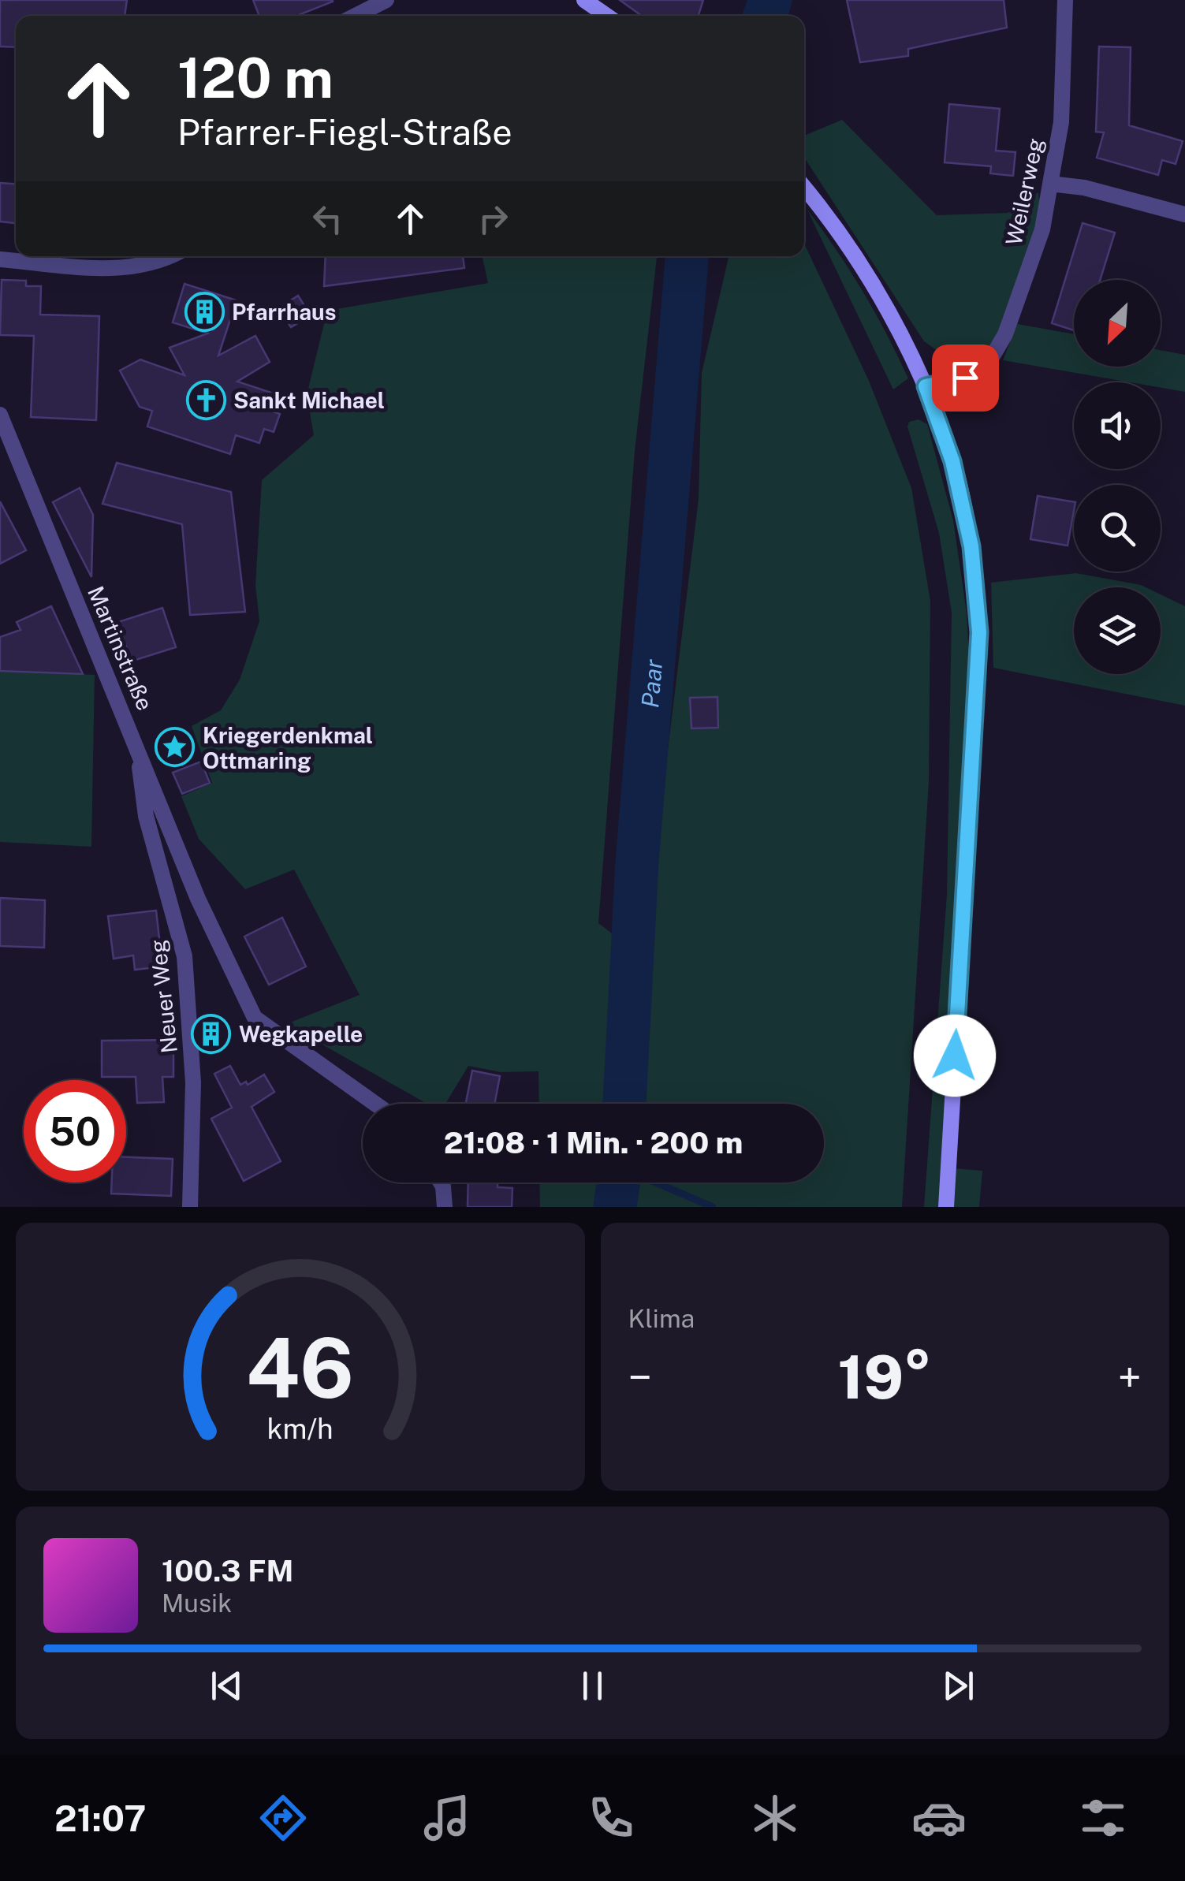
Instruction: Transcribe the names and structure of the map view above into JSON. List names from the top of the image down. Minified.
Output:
{"streets":{"street":["Weilerweg","Martinstraße","Neuer Weg"]},"crossings":[["Martinstraße","Neuer Weg"]],"water":["Paar"],"places":{"building":["Pfarrhaus","Wegkapelle"],"church":["Sankt Michael"],"place":["Kriegerdenkmal Ottmaring"]},"north":"bottom left","page":{"turn":["120 m","Pfarrer-Fiegl-Straße"],"limit":"50","trip":"21:08 · 1 Min. · 200 m","tile":"Klima","heat":["−","19°","+"],"song":["100.3 FM","Musik"],"tabs":"21:07","gauge":["46","km/h"]}}
